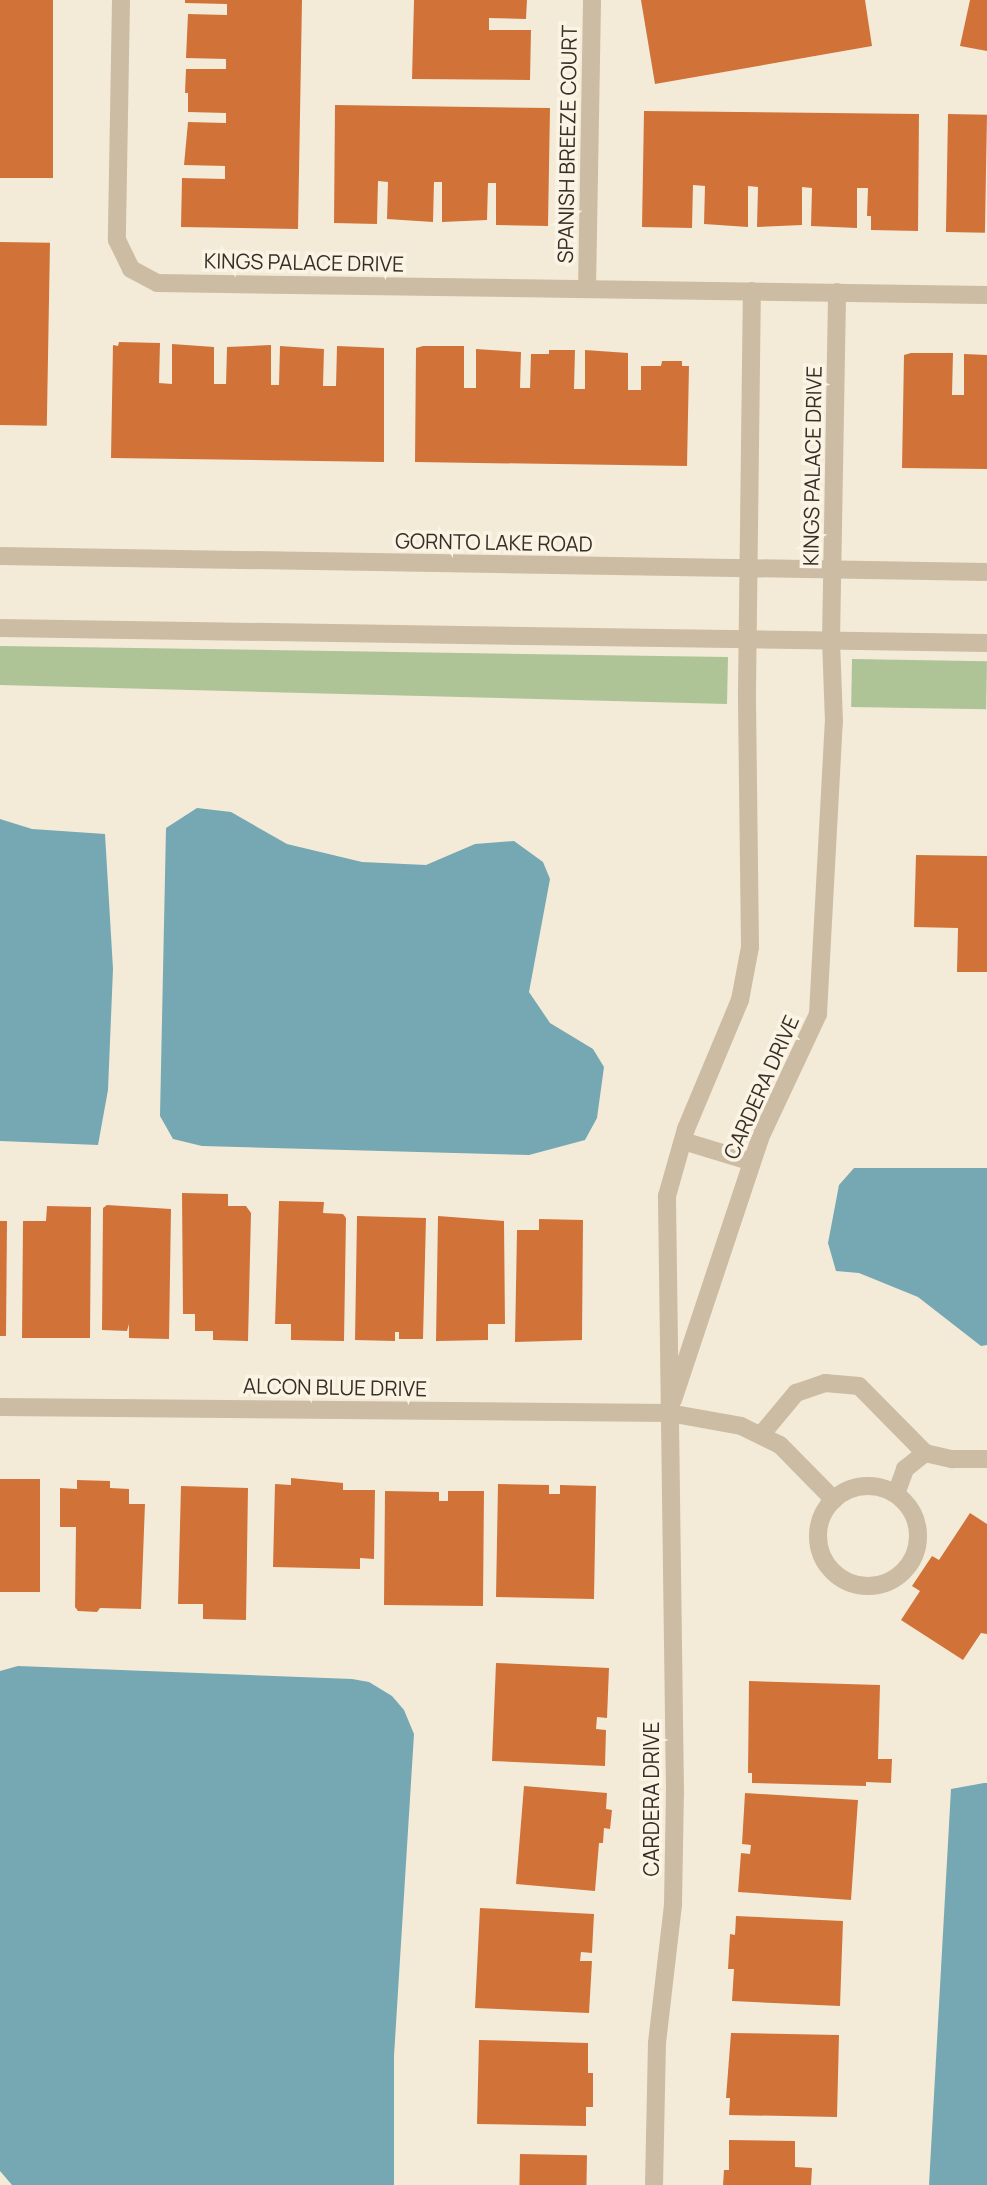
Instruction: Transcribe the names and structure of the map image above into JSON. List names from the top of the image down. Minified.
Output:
{"streets":{"street":["SPANISH BREEZE COURT","KINGS PALACE DRIVE","GORNTO LAKE ROAD","CARDERA DRIVE","ALCON BLUE DRIVE"]},"crossings":[["SPANISH BREEZE COURT","KINGS PALACE DRIVE"],["KINGS PALACE DRIVE","GORNTO LAKE ROAD"],["KINGS PALACE DRIVE","CARDERA DRIVE"],["CARDERA DRIVE","ALCON BLUE DRIVE"]]}
